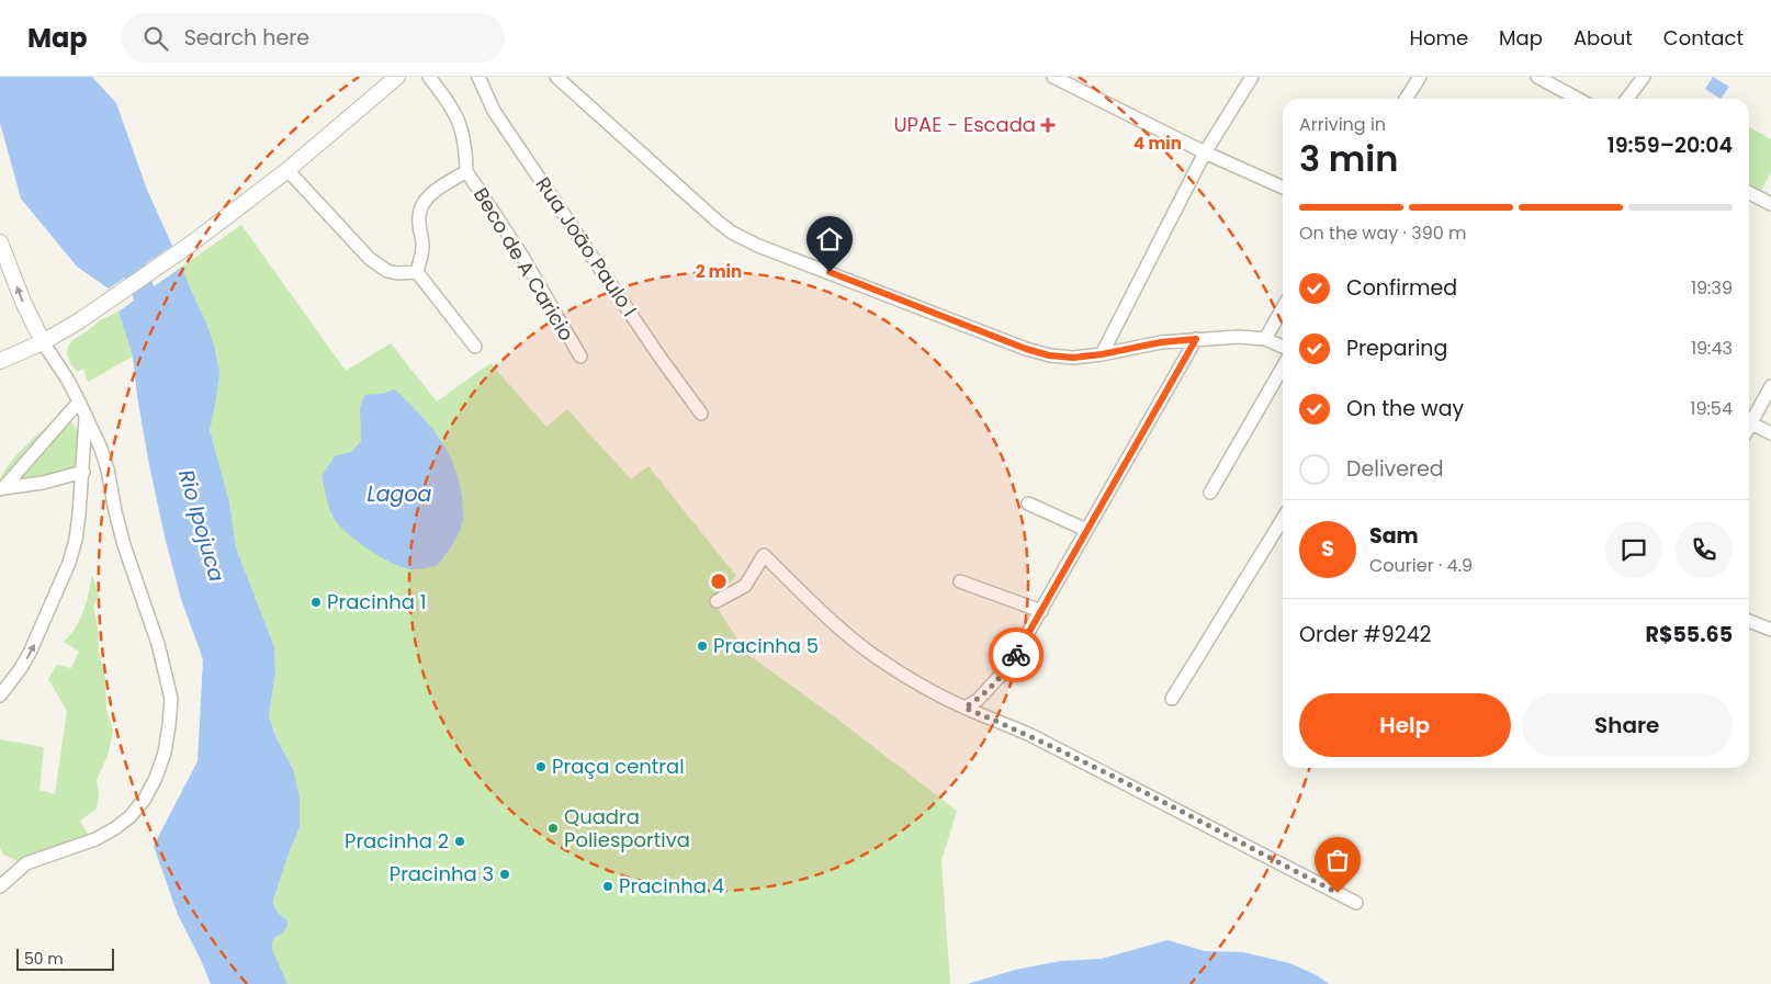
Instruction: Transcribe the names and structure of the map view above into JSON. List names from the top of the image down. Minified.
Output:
{"streets":{"street":["Rua João Paulo I","Beco de A Caricio"]},"water":["Lagoa","Rio Ipojuca"],"places":{"health":["UPAE - Escada"],"other":["Pracinha 1","Pracinha 5","Praça central","Quadra Poliesportiva","Pracinha 2","Pracinha 3","Pracinha 4"]},"scale_bar":"50 m","page":{"header":"Map","search":"Search here","nav":["Home","Map","About","Contact"],"heading":["3 min","Arriving in","19:59–20:04"],"panel":["Sam","Courier · 4.9","Order #9242","R$55.65"],"bar":"On the way · 390 m","list":[["Confirmed","19:39"],["Preparing","19:43"],["On the way","19:54"],"Delivered"],"round":"S","buttons":["Help","Share"],"scale":"50 m"},"rings":["4 min","2 min"]}
